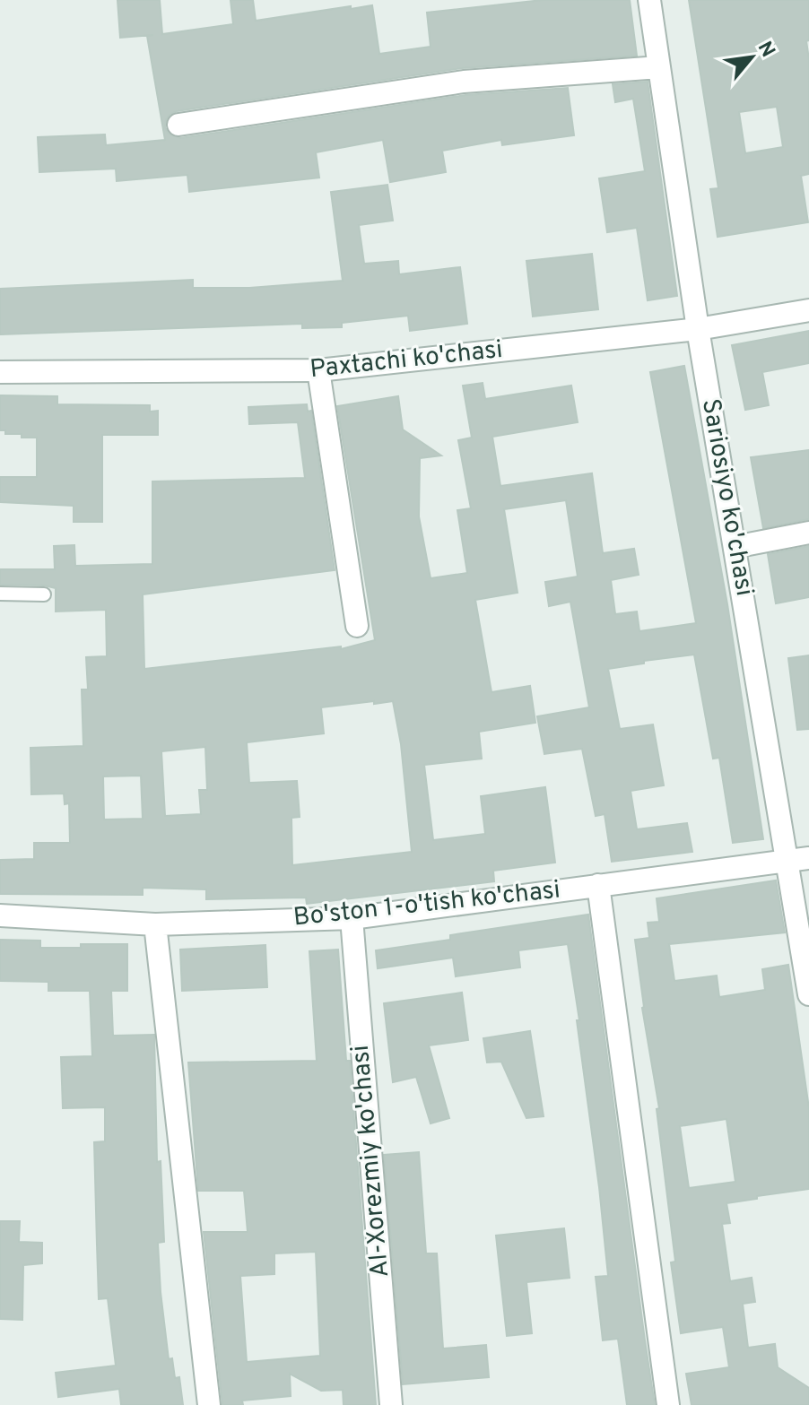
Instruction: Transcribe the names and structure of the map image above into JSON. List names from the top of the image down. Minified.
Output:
{"streets":{"street":["Paxtachi ko'chasi","Sariosiyo ko'chasi","Bo'ston 1-o'tish ko'chasi","Al-Xorezmiy ko'chasi"]},"crossings":[["Paxtachi ko'chasi","Sariosiyo ko'chasi"],["Sariosiyo ko'chasi","Bo'ston 1-o'tish ko'chasi"],["Bo'ston 1-o'tish ko'chasi","Al-Xorezmiy ko'chasi"]],"north":"top right"}
